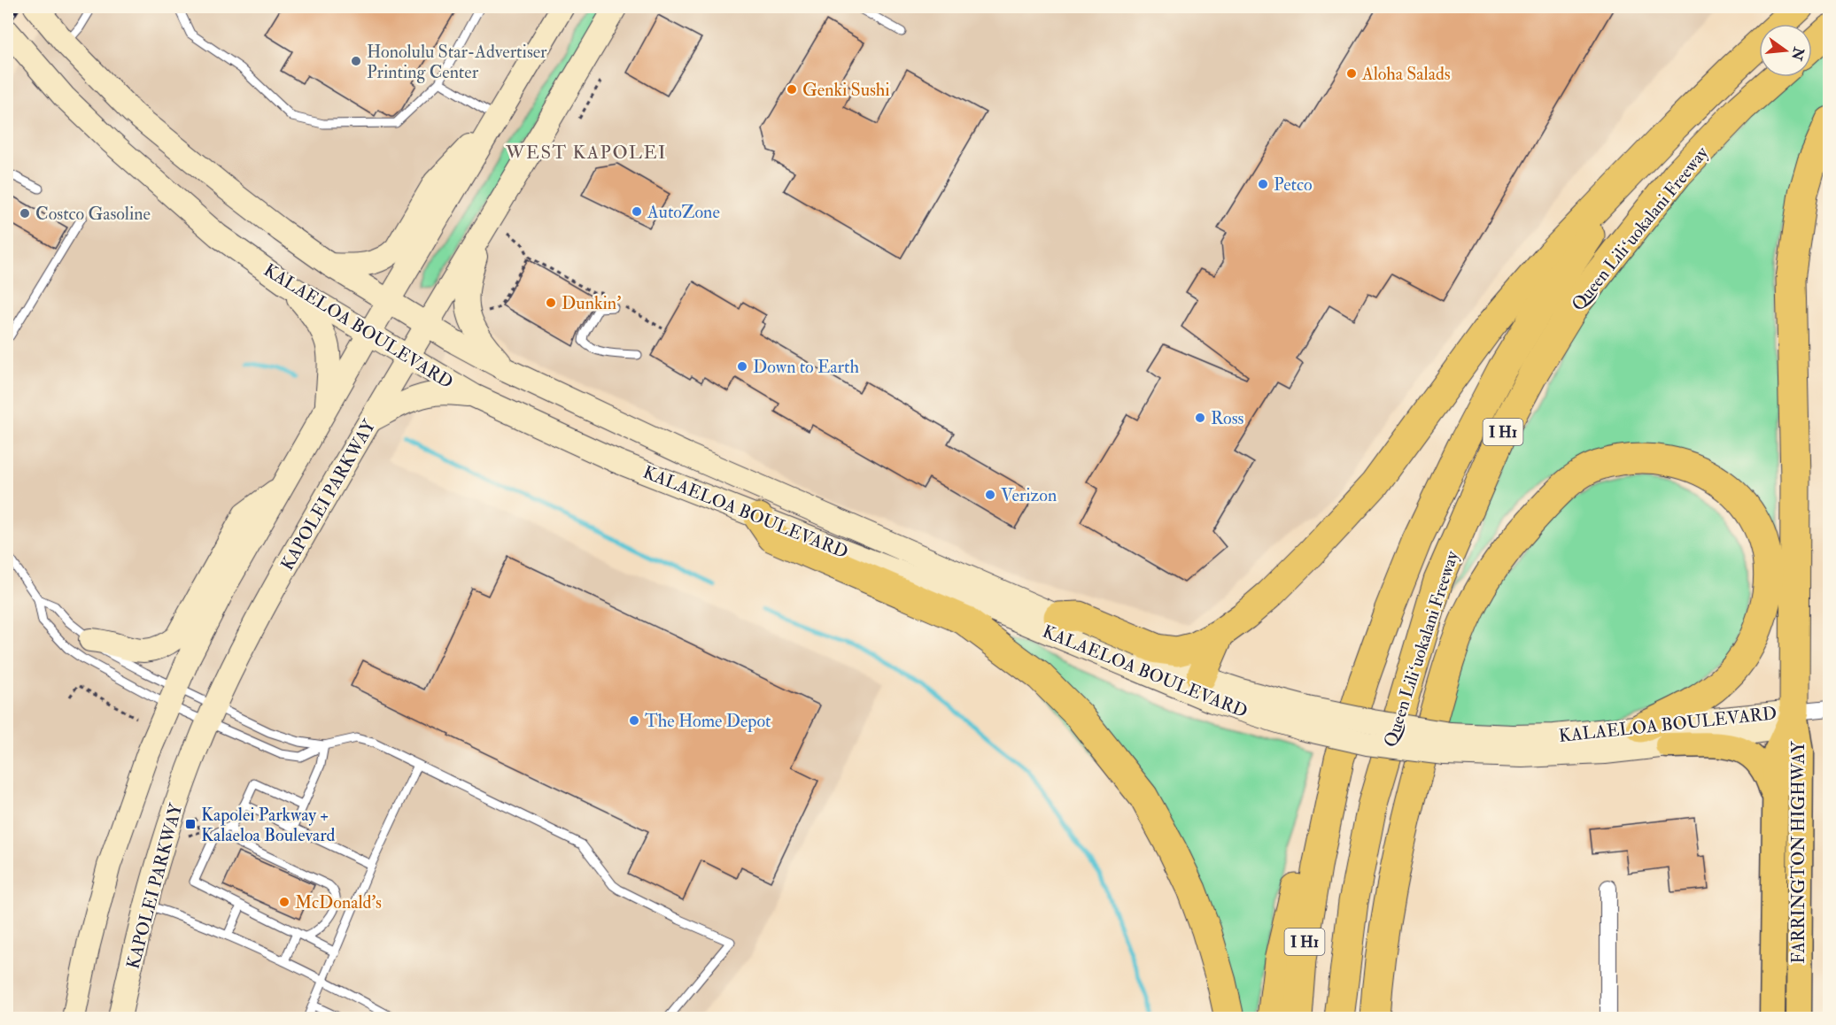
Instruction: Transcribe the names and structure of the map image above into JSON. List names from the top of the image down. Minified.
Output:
{"streets":{"highway":["Queen Liliʻuokalani Freeway","I H1"],"main road":["KALAELOA BOULEVARD","KAPOLEI PARKWAY","FARRINGTON HIGHWAY"]},"crossings":[["KALAELOA BOULEVARD","KAPOLEI PARKWAY"],["KALAELOA BOULEVARD","FARRINGTON HIGHWAY"]],"districts":["WEST KAPOLEI"],"places":{"other":["Honolulu Star-Advertiser Printing Center","Aloha Salads","Genki Sushi","Petco","AutoZone","Costco Gasoline","Dunkin'","Down to Earth","Ross","Verizon","The Home Depot","McDonald's"],"transit":["Kapolei Parkway + Kalaeloa Boulevard"]},"north":"right"}
